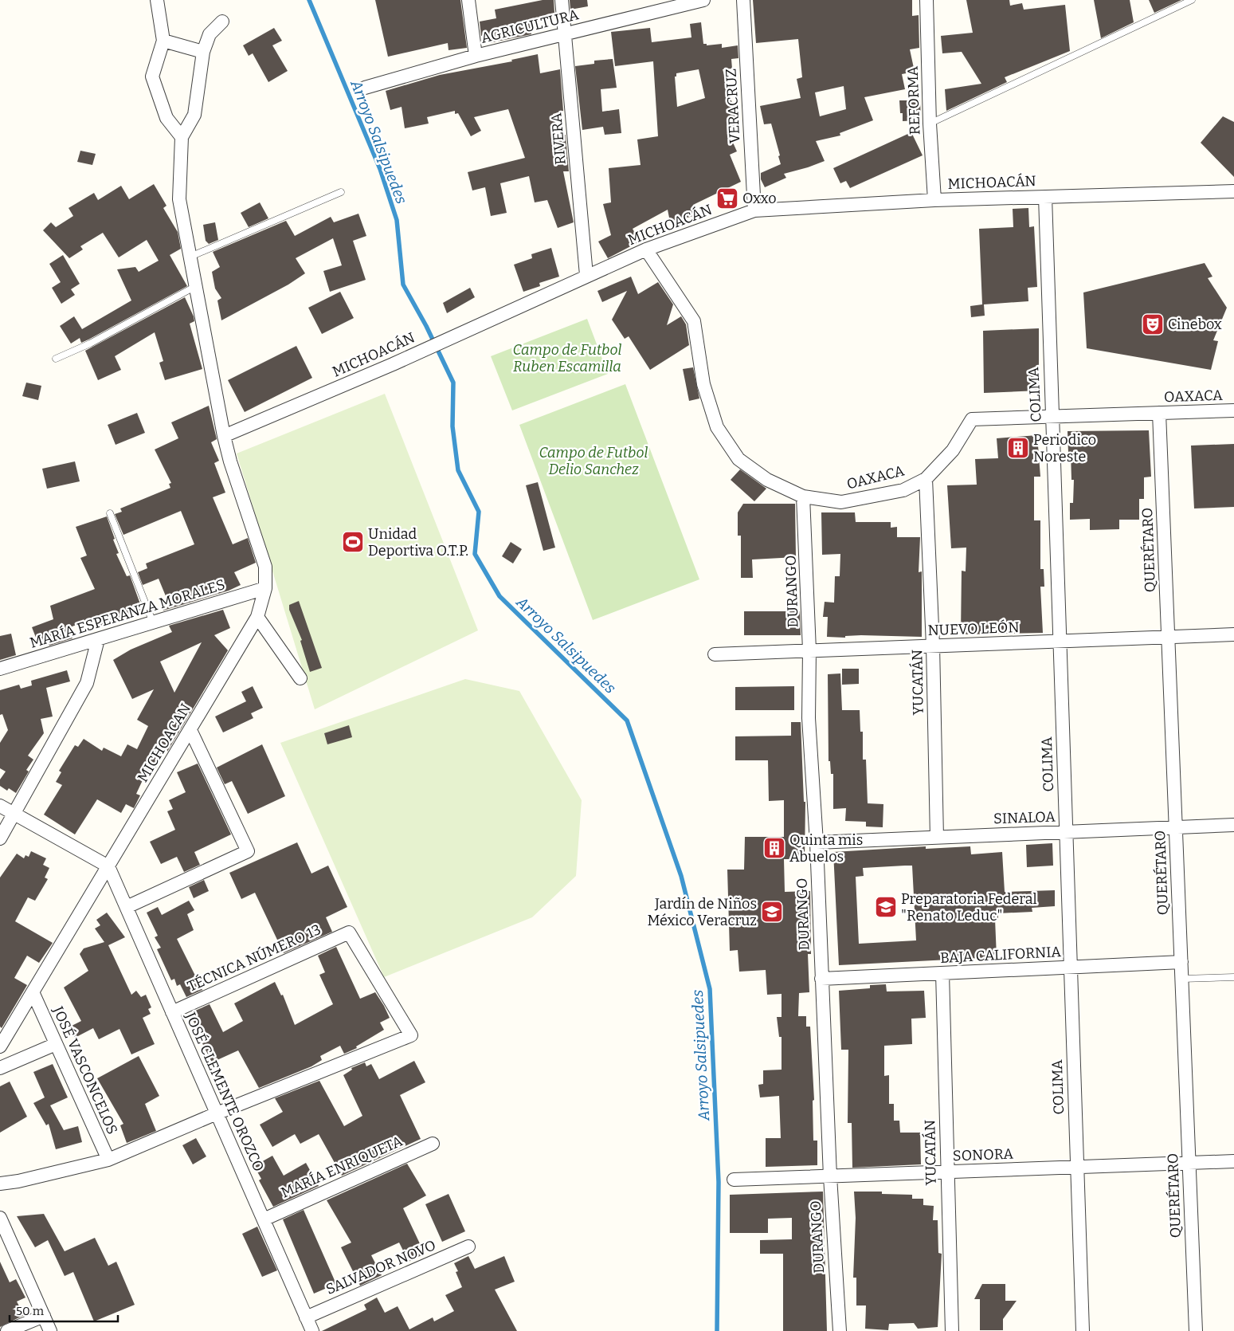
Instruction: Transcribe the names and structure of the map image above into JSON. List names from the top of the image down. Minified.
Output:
{"streets":{"street":["AGRICULTURA","REFORMA","VERACRUZ","RIVERA","MICHOACÁN","COLIMA","OAXACA","QUERÉTARO","DURANGO","MARÍA ESPERANZA MORALES","NUEVO LEÓN","YUCATÁN","MICHOACAN","SINALOA","BAJA CALIFORNIA","TÉCNICA NÚMERO 13","JOSÉ VASCONCELOS","JOSÉ CLEMENTE OROZCO","SONORA","MARÍA ENRIQUETA","SALVADOR NOVO"]},"crossings":[["AGRICULTURA","RIVERA"],["REFORMA","MICHOACÁN"],["VERACRUZ","MICHOACÁN"],["RIVERA","MICHOACÁN"],["MICHOACÁN","COLIMA"],["MICHOACÁN","OAXACA"],["MICHOACÁN","MICHOACAN"],["COLIMA","OAXACA"],["COLIMA","NUEVO LEÓN"],["COLIMA","SINALOA"],["COLIMA","BAJA CALIFORNIA"],["COLIMA","SONORA"],["OAXACA","QUERÉTARO"],["OAXACA","DURANGO"],["OAXACA","YUCATÁN"],["QUERÉTARO","NUEVO LEÓN"],["QUERÉTARO","SINALOA"],["QUERÉTARO","BAJA CALIFORNIA"],["QUERÉTARO","SONORA"],["DURANGO","NUEVO LEÓN"],["DURANGO","SINALOA"],["DURANGO","BAJA CALIFORNIA"],["DURANGO","SONORA"],["MARÍA ESPERANZA MORALES","MICHOACAN"],["NUEVO LEÓN","YUCATÁN"],["YUCATÁN","SINALOA"],["YUCATÁN","BAJA CALIFORNIA"],["YUCATÁN","SONORA"],["MICHOACAN","JOSÉ VASCONCELOS"],["MICHOACAN","JOSÉ CLEMENTE OROZCO"],["TÉCNICA NÚMERO 13","JOSÉ CLEMENTE OROZCO"],["JOSÉ CLEMENTE OROZCO","MARÍA ENRIQUETA"],["JOSÉ CLEMENTE OROZCO","SALVADOR NOVO"]],"water":["Arroyo Salsipuedes"],"parks":["Campo de Futbol Ruben Escamilla","Campo de Futbol Delio Sanchez"],"places":{"supermarket":["Oxxo"],"theatre":["Cinebox"],"building":["Periodico Noreste","Quinta mis Abuelos"],"sports":["Unidad Deportiva O.T.P."],"school or university":["Preparatoria Federal \"Renato Leduc\"","Jardín de Niños México Veracruz"]},"scale_bar":"50 m"}
